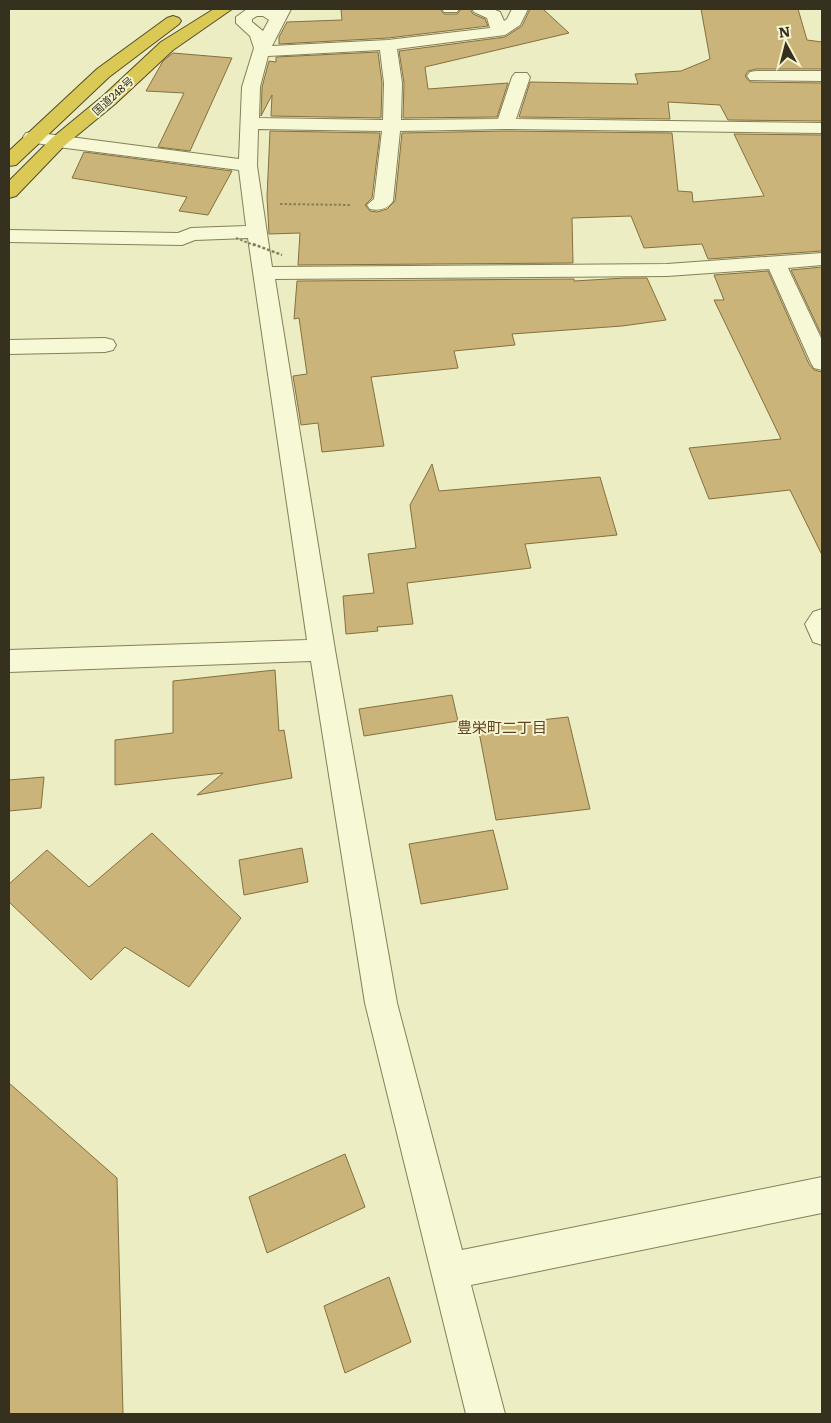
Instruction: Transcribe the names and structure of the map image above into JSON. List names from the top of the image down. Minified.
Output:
{"streets":{"highway":["国道248号"]},"districts":["豊栄町二丁目"],"north":"top"}
